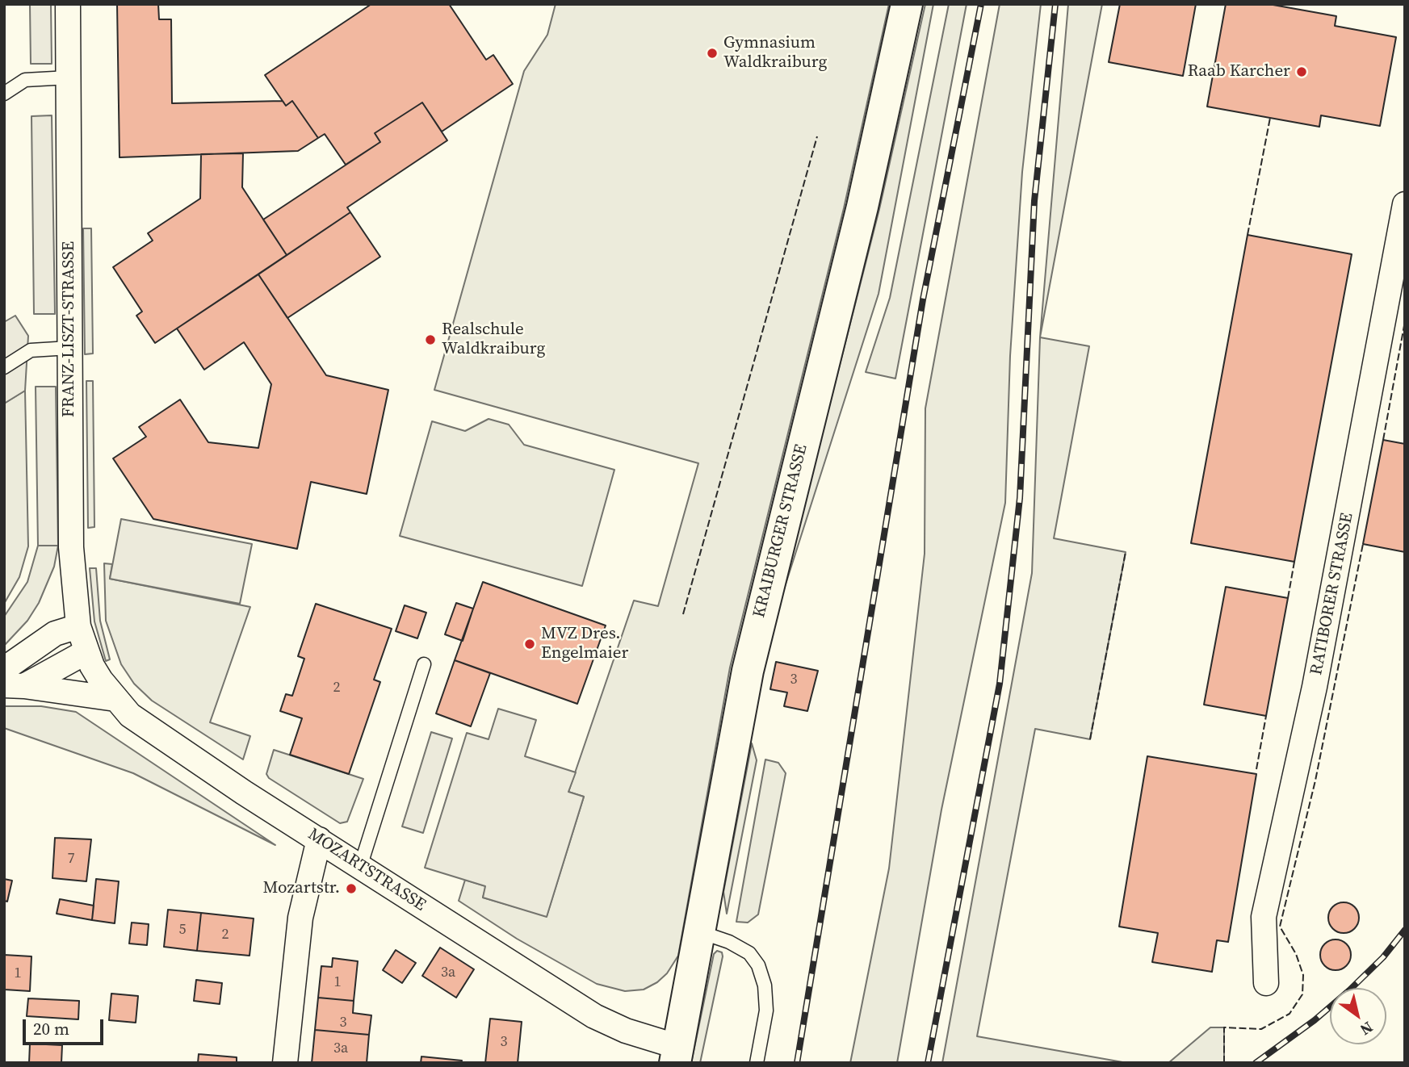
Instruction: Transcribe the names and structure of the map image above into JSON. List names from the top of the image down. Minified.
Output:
{"streets":{"main road":["KRAIBURGER STRASSE"],"street":["FRANZ-LISZT-STRASSE","RATIBORER STRASSE","MOZARTSTRASSE"]},"crossings":[["FRANZ-LISZT-STRASSE","MOZARTSTRASSE"],["KRAIBURGER STRASSE","MOZARTSTRASSE"]],"places":["Gymnasium Waldkraiburg","Raab Karcher","Realschule Waldkraiburg","MVZ Dres. Engelmaier","Mozartstr."],"house_numbers":["3","2","7","5","2","3a","1","1","3","3","3a"],"scale_bar":"20 m","north":"bottom right"}
